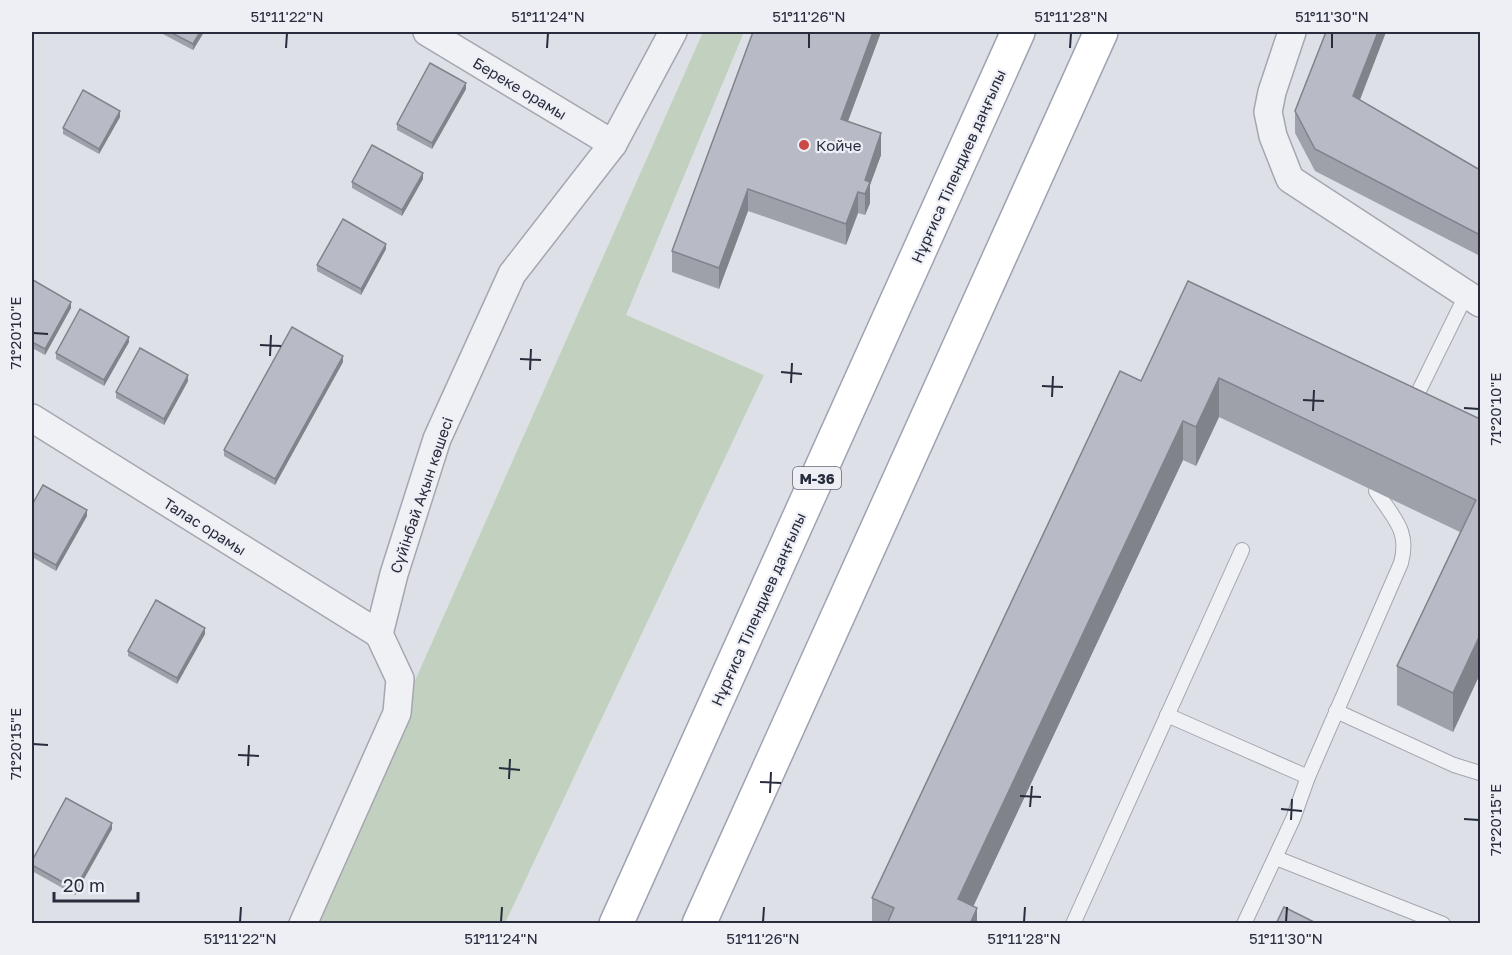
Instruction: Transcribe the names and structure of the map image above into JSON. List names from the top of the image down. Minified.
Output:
{"streets":{"main road":["Нұрғиса Тілендиев даңғылы","M-36"],"street":["Береке орамы","Сүйінбай Ақын көшесі","Талас орамы"]},"crossings":[["Береке орамы","Сүйінбай Ақын көшесі"],["Сүйінбай Ақын көшесі","Талас орамы"]],"places":["Койче"],"scale_bar":"20 m","coordinates":["51°11'22\"N","51°11'24\"N","51°11'26\"N","51°11'28\"N","51°11'30\"N","71°20'10\"E","71°20'15\"E"]}
